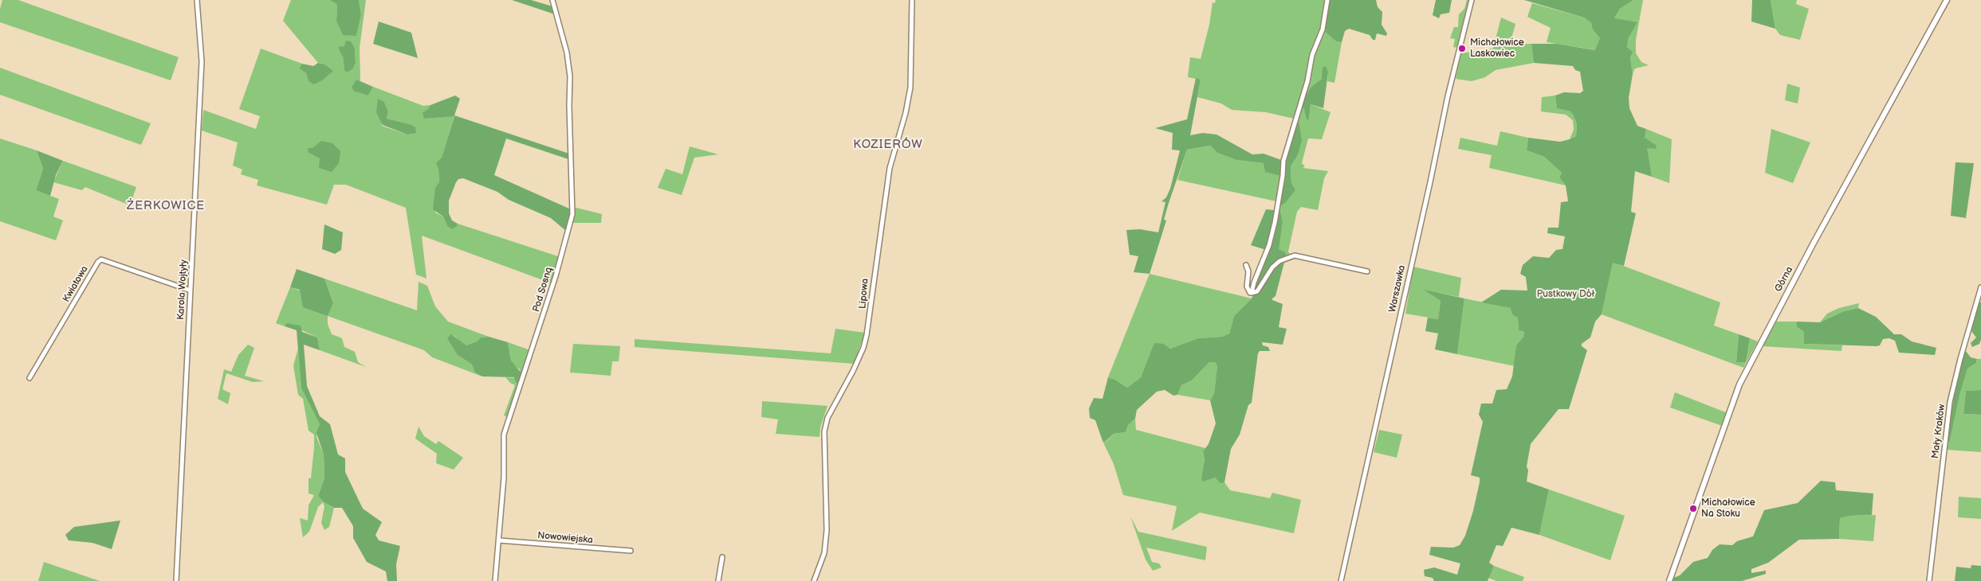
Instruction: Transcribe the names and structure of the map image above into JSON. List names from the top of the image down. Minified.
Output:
{"streets":{"street":["Górna","Kwiatowa","Warszawka","Karola Wojtyły","Pod Sosną","Lipowa","Mały Kraków","Nowowiejska"]},"crossings":[["Kwiatowa","Karola Wojtyły"],["Pod Sosną","Nowowiejska"]],"districts":["KOZIERÓW","ŻERKOWICE"],"parks":["Pustkowy Dół"],"places":["Michałowice Laskowiec","Michałowice Na Stoku"]}
